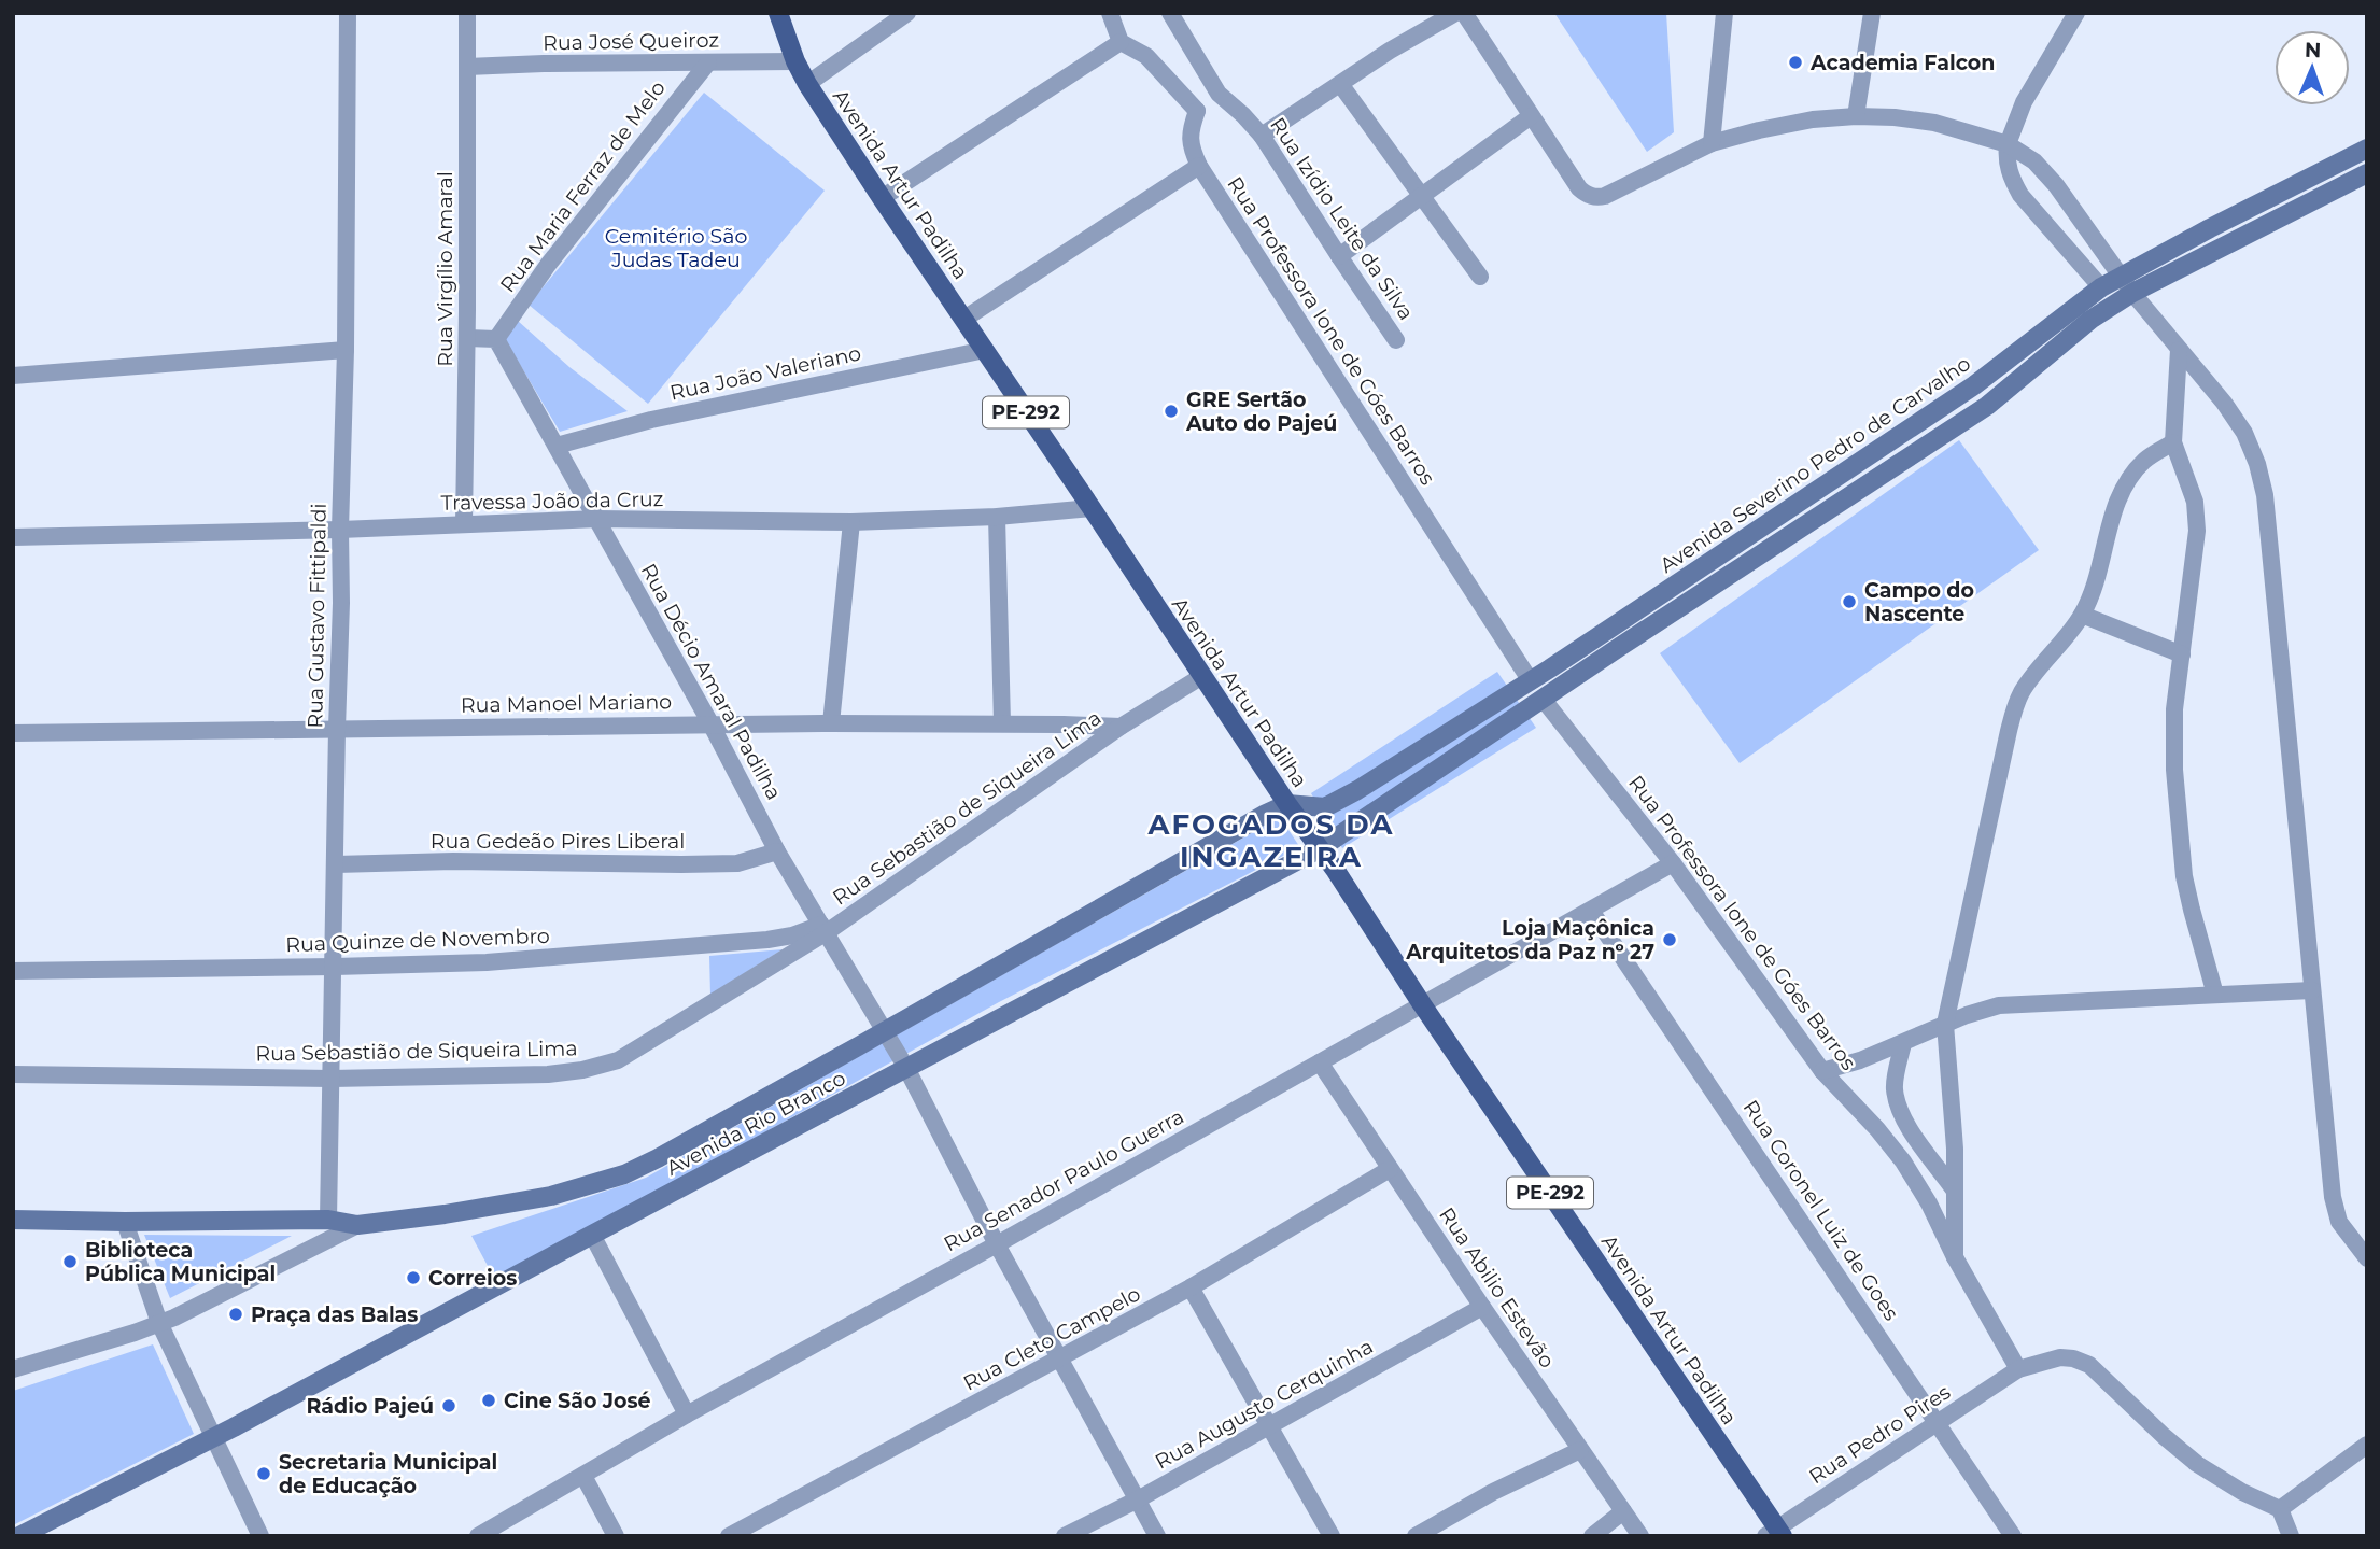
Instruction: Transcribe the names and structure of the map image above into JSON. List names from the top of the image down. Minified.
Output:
{"streets":{"main road":["Avenida Artur Padilha","PE-292"],"street":["Rua José Queiroz","Rua Maria Ferraz de Melo","Rua Izídio Leite da Silva","Rua Virgílio Amaral","Rua Professora Ione de Góes Barros","Rua João Valeriano","Avenida Severino Pedro de Carvalho","Travessa João da Cruz","Rua Gustavo Fittipaldi","Rua Décio Amaral Padilha","Rua Manoel Mariano","Rua Sebastião de Siqueira Lima","Rua Gedeão Pires Liberal","Rua Quinze de Novembro","Avenida Rio Branco","Rua Senador Paulo Guerra","Rua Coronel Luiz de Goes","Rua Abilio Estevão","Rua Cleto Campelo","Rua Augusto Cerquinha","Rua Pedro Pires"]},"crossings":[["Rua José Queiroz","Avenida Artur Padilha"],["Rua José Queiroz","Rua Maria Ferraz de Melo"],["Rua José Queiroz","Rua Virgílio Amaral"],["Avenida Artur Padilha","Rua João Valeriano"],["Avenida Artur Padilha","Avenida Severino Pedro de Carvalho"],["Avenida Artur Padilha","Travessa João da Cruz"],["Avenida Artur Padilha","Rua Sebastião de Siqueira Lima"],["Avenida Artur Padilha","Avenida Rio Branco"],["Avenida Artur Padilha","Rua Senador Paulo Guerra"],["Avenida Artur Padilha","Rua Pedro Pires"],["Rua Maria Ferraz de Melo","Rua Décio Amaral Padilha"],["Rua Virgílio Amaral","Travessa João da Cruz"],["Rua Professora Ione de Góes Barros","Avenida Severino Pedro de Carvalho"],["Rua Professora Ione de Góes Barros","Rua Senador Paulo Guerra"],["Rua Professora Ione de Góes Barros","Rua Pedro Pires"],["Rua João Valeriano","Rua Décio Amaral Padilha"],["Avenida Severino Pedro de Carvalho","Avenida Rio Branco"],["Travessa João da Cruz","Rua Gustavo Fittipaldi"],["Travessa João da Cruz","Rua Décio Amaral Padilha"],["Rua Gustavo Fittipaldi","Rua Manoel Mariano"],["Rua Gustavo Fittipaldi","Rua Sebastião de Siqueira Lima"],["Rua Gustavo Fittipaldi","Rua Gedeão Pires Liberal"],["Rua Gustavo Fittipaldi","Rua Quinze de Novembro"],["Rua Gustavo Fittipaldi","Avenida Rio Branco"],["Rua Décio Amaral Padilha","Rua Manoel Mariano"],["Rua Décio Amaral Padilha","Rua Sebastião de Siqueira Lima"],["Rua Décio Amaral Padilha","Rua Gedeão Pires Liberal"],["Rua Décio Amaral Padilha","Rua Quinze de Novembro"],["Rua Décio Amaral Padilha","Avenida Rio Branco"],["Rua Décio Amaral Padilha","Rua Senador Paulo Guerra"],["Rua Décio Amaral Padilha","Rua Cleto Campelo"],["Rua Décio Amaral Padilha","Rua Augusto Cerquinha"],["Rua Manoel Mariano","Rua Sebastião de Siqueira Lima"],["Rua Sebastião de Siqueira Lima","Rua Quinze de Novembro"],["Rua Senador Paulo Guerra","Rua Coronel Luiz de Goes"],["Rua Senador Paulo Guerra","Rua Abilio Estevão"],["Rua Coronel Luiz de Goes","Rua Pedro Pires"],["Rua Abilio Estevão","Rua Cleto Campelo"],["Rua Abilio Estevão","Rua Augusto Cerquinha"]],"districts":["AFOGADOS DA INGAZEIRA"],"parks":["Cemitério São Judas Tadeu"],"places":["Academia Falcon","GRE Sertão Auto do Pajeú","Campo do Nascente","Loja Maçônica Arquitetos da Paz nº 27","Biblioteca Pública Municipal","Correios","Praça das Balas","Cine São José","Rádio Pajeú","Secretaria Municipal de Educação"],"north":"top"}
